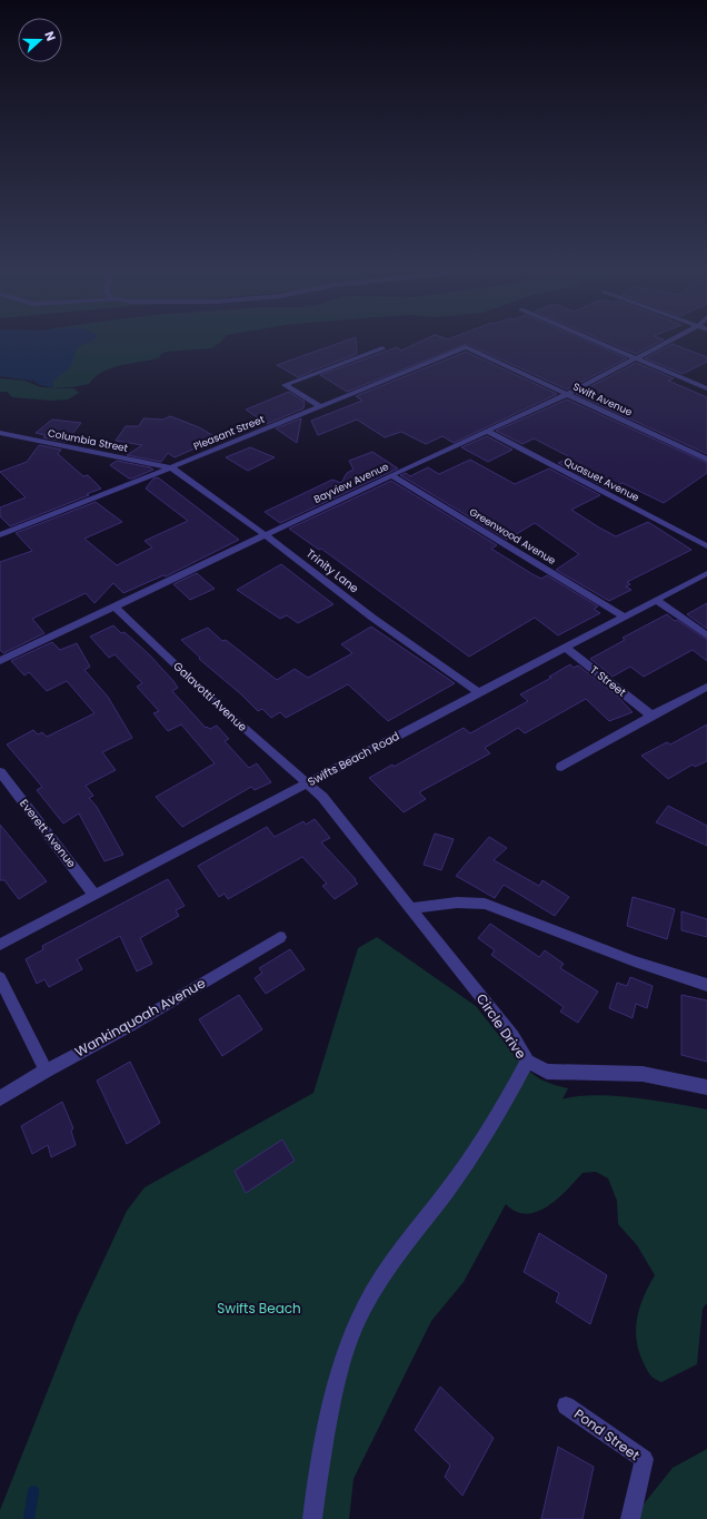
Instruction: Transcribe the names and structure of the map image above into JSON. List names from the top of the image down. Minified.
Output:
{"streets":{"street":["Swift Avenue","Pleasant Street","Columbia Street","Quasuet Avenue","Bayview Avenue","Greenwood Avenue","Trinity Lane","T Street","Galavotti Avenue","Swifts Beach Road","Everett Avenue","Wankinquoah Avenue","Circle Drive","Pond Street"]},"crossings":[["Swift Avenue","Pleasant Street"],["Swift Avenue","Bayview Avenue"],["Pleasant Street","Columbia Street"],["Pleasant Street","Trinity Lane"],["Columbia Street","Trinity Lane"],["Quasuet Avenue","Bayview Avenue"],["Bayview Avenue","Greenwood Avenue"],["Bayview Avenue","Trinity Lane"],["Bayview Avenue","Galavotti Avenue"],["Greenwood Avenue","Swifts Beach Road"],["Trinity Lane","Swifts Beach Road"],["T Street","Swifts Beach Road"],["Galavotti Avenue","Swifts Beach Road"],["Galavotti Avenue","Circle Drive"],["Swifts Beach Road","Everett Avenue"],["Swifts Beach Road","Circle Drive"]],"parks":["Swifts Beach"],"north":"right"}
